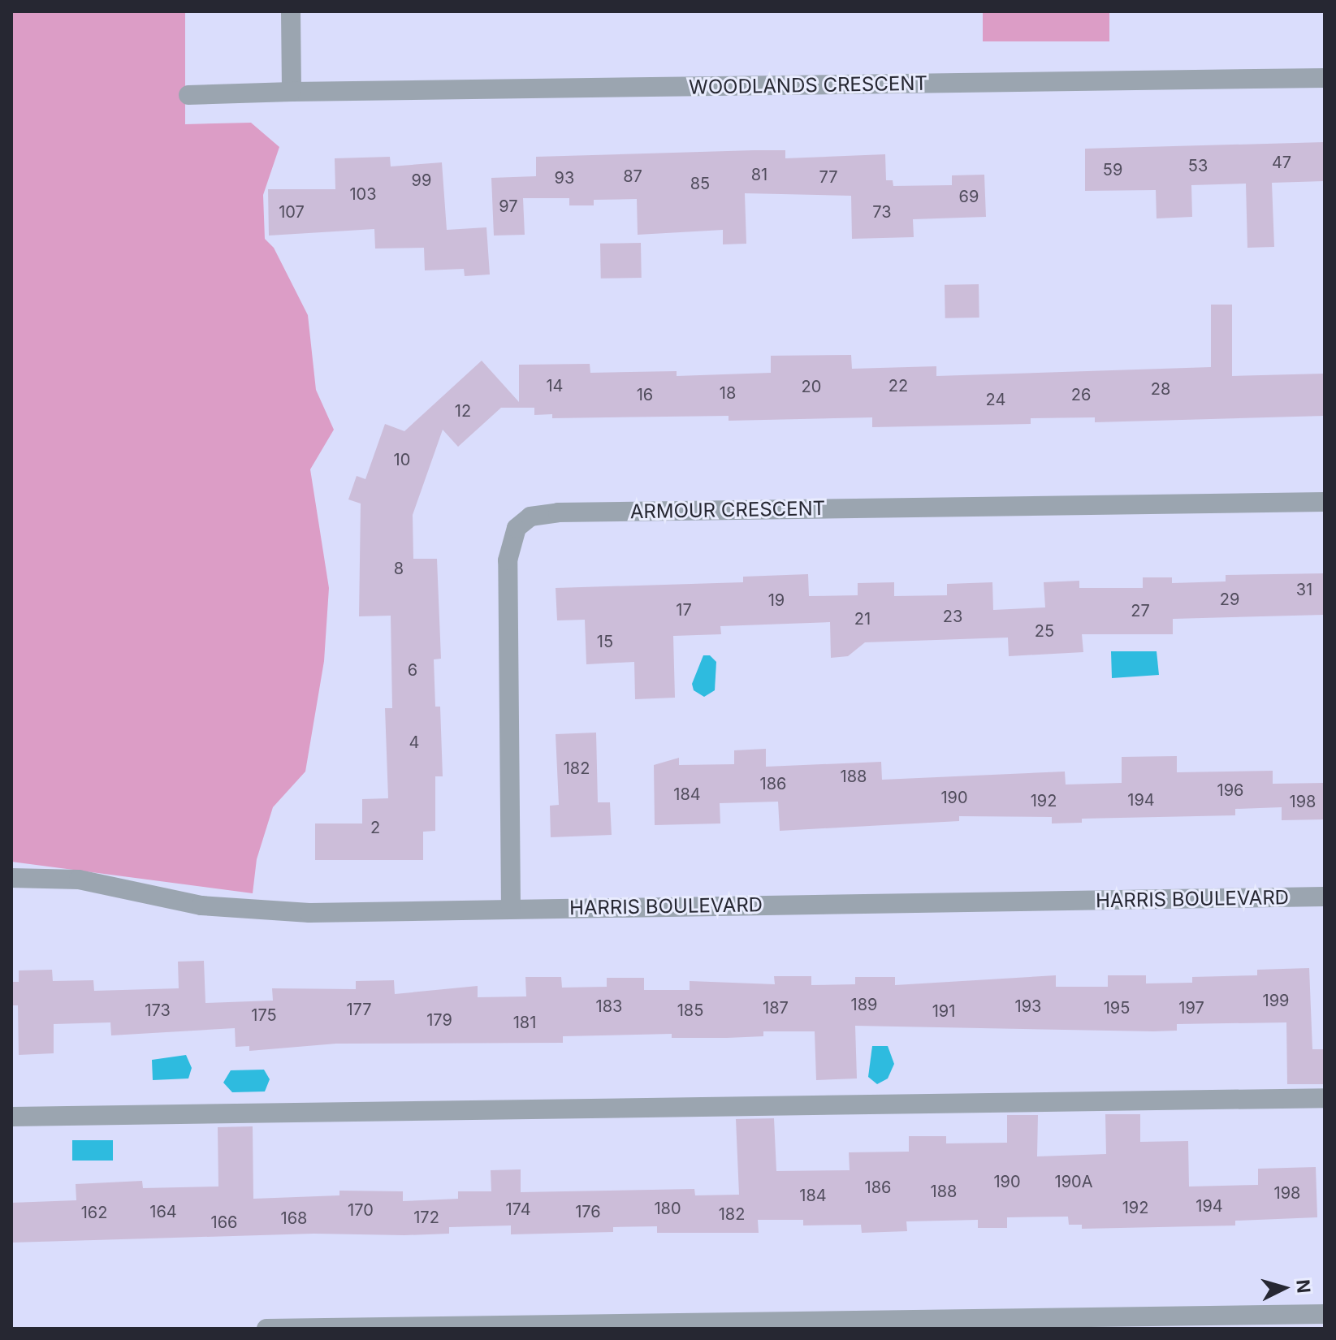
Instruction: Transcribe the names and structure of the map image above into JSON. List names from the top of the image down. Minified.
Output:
{"streets":{"street":["WOODLANDS CRESCENT","ARMOUR CRESCENT","HARRIS BOULEVARD"]},"crossings":[["ARMOUR CRESCENT","HARRIS BOULEVARD"]],"house_numbers":["47","53","59","81","87","77","93","99","85","103","69","97","107","73","14","22","20","28","18","16","26","24","12","10","8","31","29","19","17","27","23","21","25","15","6","4","182","188","186","196","184","190","194","192","198","2","199","189","183","193","187","195","197","177","173","185","191","175","179","181","190","190A","186","188","198","184","194","192","180","174","170","164","176","162","182","172","168","166"],"north":"right"}
